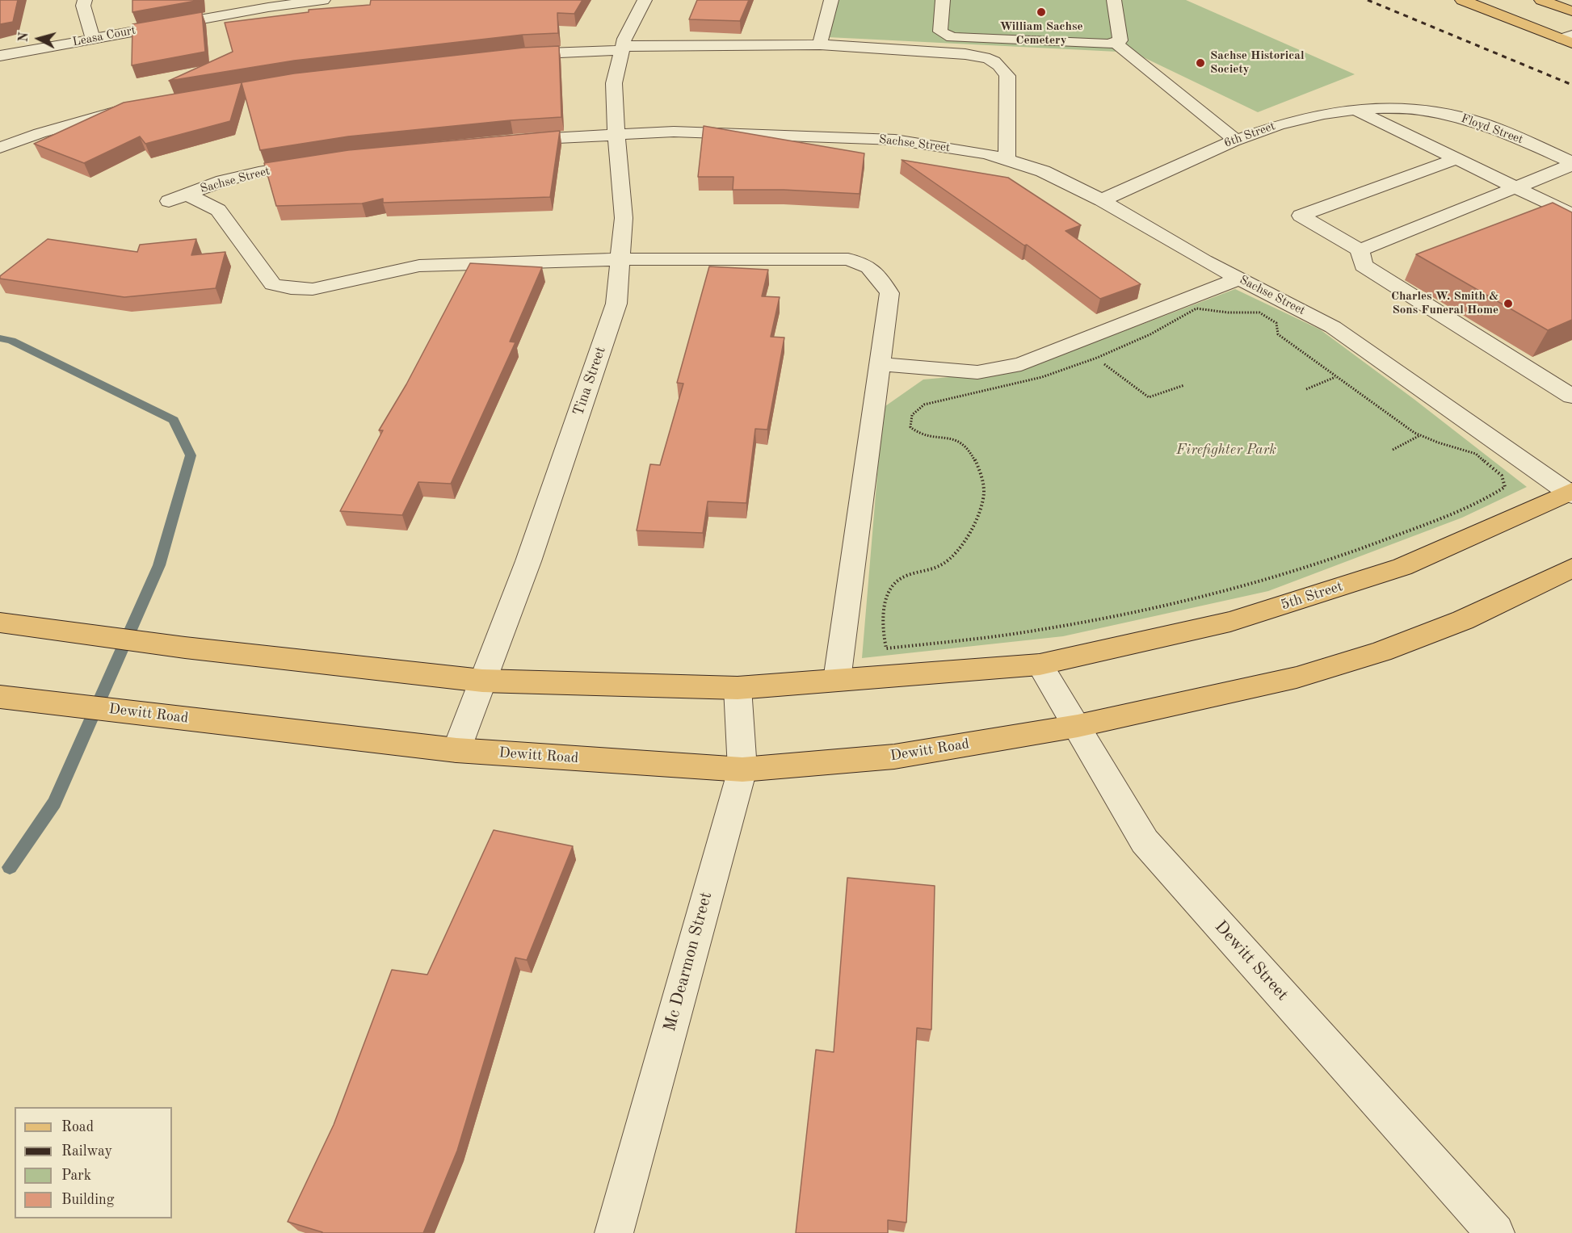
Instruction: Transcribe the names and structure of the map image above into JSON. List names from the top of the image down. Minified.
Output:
{"streets":{"main road":["5th Street","Dewitt Road"],"street":["Leasa Court","Floyd Street","6th Street","Sachse Street","Tina Street","Dewitt Street","Mc Dearmon Street"]},"crossings":[["Floyd Street","6th Street"],["6th Street","Sachse Street"],["Sachse Street","Tina Street"],["Sachse Street","5th Street"],["Tina Street","Dewitt Road"],["5th Street","Dewitt Street"],["Dewitt Road","Dewitt Street"],["Dewitt Road","Mc Dearmon Street"]],"parks":["Firefighter Park"],"places":["William Sachse Cemetery","Sachse Historical Society","Charles W. Smith & Sons Funeral Home"],"legend":["Road","Railway","Park","Building"],"north":"left"}
